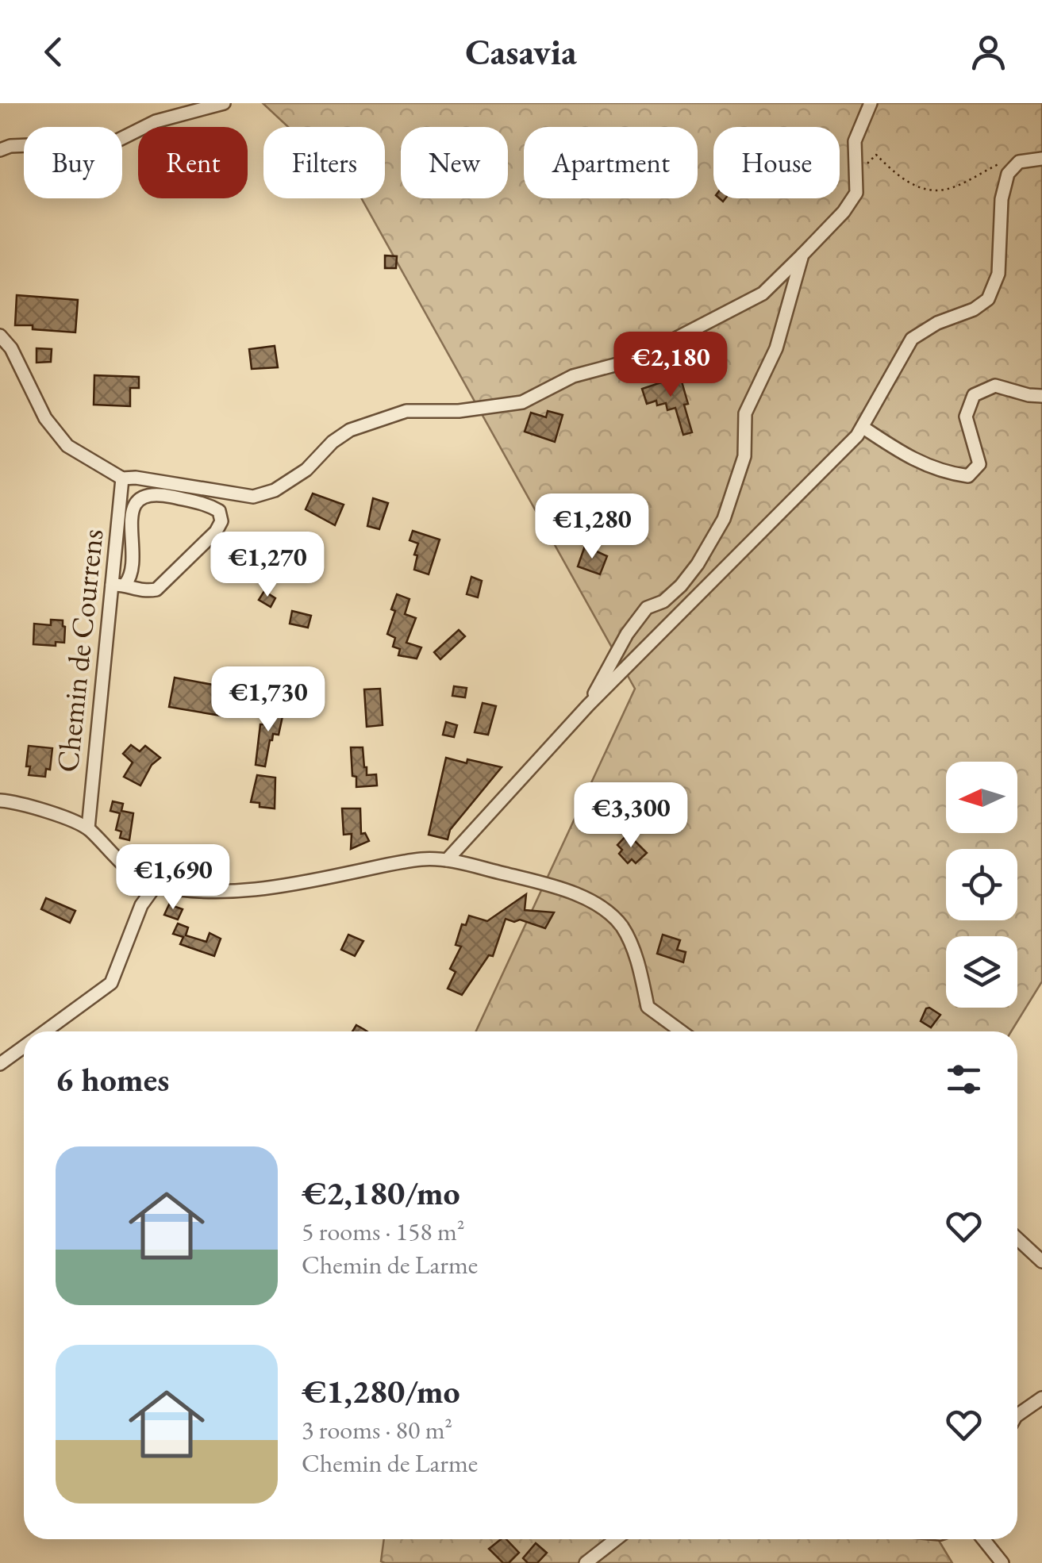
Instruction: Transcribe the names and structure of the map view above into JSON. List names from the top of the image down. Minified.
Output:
{"streets":{"street":["Chemin de Courrens"]},"north":"left","page":{"header":"Casavia","chip":["Buy","Rent","Filters","New","Apartment","House"],"price":["€2,180","€1,280","€1,270","€1,730","€3,300","€1,690"],"heading":"6 homes","list":[{"name":"€2,180/mo","note":"5 rooms · 158 m² · Chemin de Larme"},{"name":"€1,280/mo","note":"3 rooms · 80 m² · Chemin de Larme"}]}}
